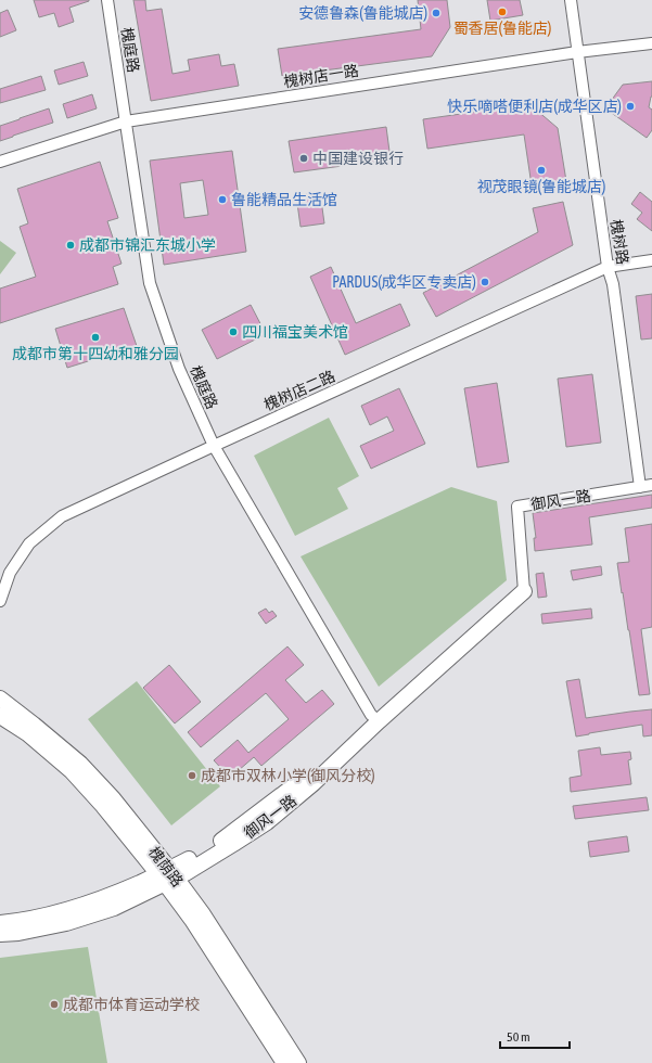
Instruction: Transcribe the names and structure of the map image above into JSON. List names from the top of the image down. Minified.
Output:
{"streets":{"main road":["御风一路","槐荫路"],"street":["槐庭路","槐树店一路","槐树路","槐树店二路"]},"crossings":[["槐庭路","槐树店一路"],["槐庭路","槐树店二路"],["槐庭路","御风一路"],["槐树店一路","槐树路"],["槐树路","槐树店二路"],["槐树路","御风一路"],["御风一路","槐荫路"]],"places":["蜀香居(鲁能店)","安德鲁森(鲁能城店)","快乐嘀嗒便利店(成华区店)","中国建设银行","视茂眼镜(鲁能城店)","鲁能精品生活馆","成都市锦汇东城小学","PARDUS(成华区专卖店)","四川福宝美术馆","成都市第十四幼和雅分园","成都市双林小学(御风分校)","成都市体育运动学校"],"scale_bar":"50 m"}
